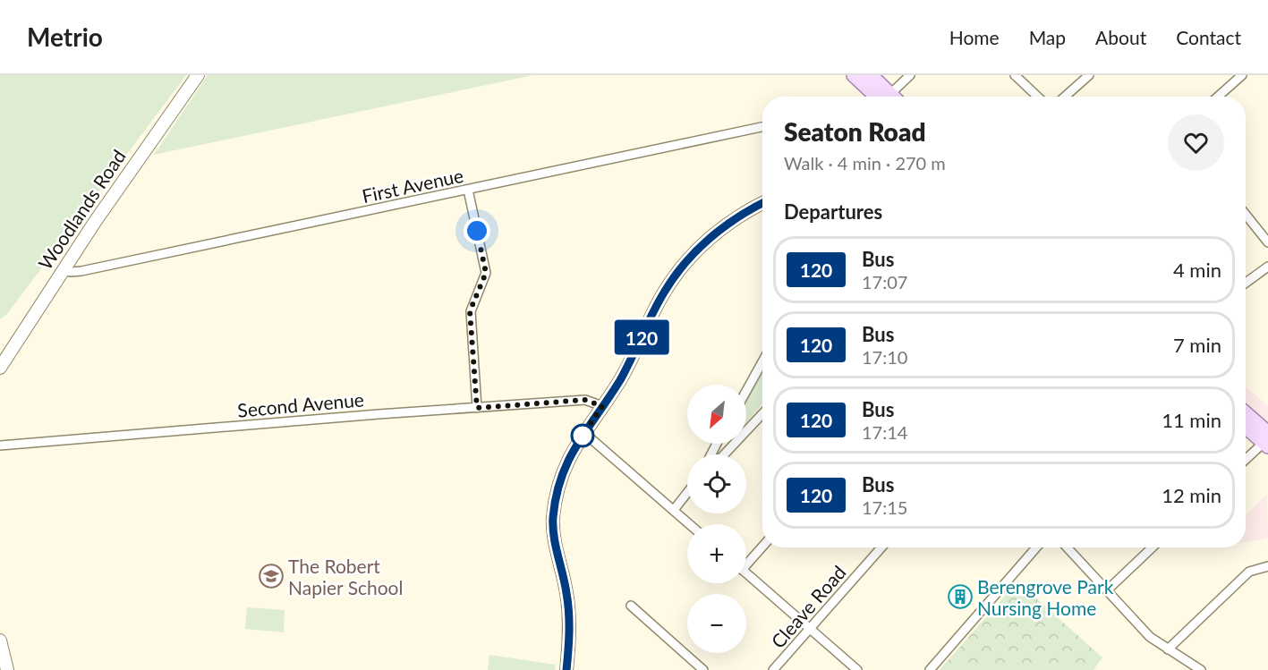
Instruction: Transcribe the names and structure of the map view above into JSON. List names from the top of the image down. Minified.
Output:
{"streets":{"street":["First Avenue","Woodlands Road","Second Avenue","Cleave Road"]},"crossings":[["First Avenue","Woodlands Road"]],"places":{"school or university":["The Robert Napier School"],"building":["Berengrove Park Nursing Home"]},"lines":["bus line 120"],"north":"bottom left","page":{"header":"Metrio","nav":["Home","Map","About","Contact"],"on_map":"120","heading":[["Seaton Road","Walk · 4 min · 270 m"],"Departures"],"list":[{"mark":"120","name":"Bus","note":"17:07","value":"4 min"},{"mark":"120","name":"Bus","note":"17:10","value":"7 min"},{"mark":"120","name":"Bus","note":"17:14","value":"11 min"},{"mark":"120","name":"Bus","note":"17:15","value":"12 min"}],"map_buttons":["+","−"]}}
